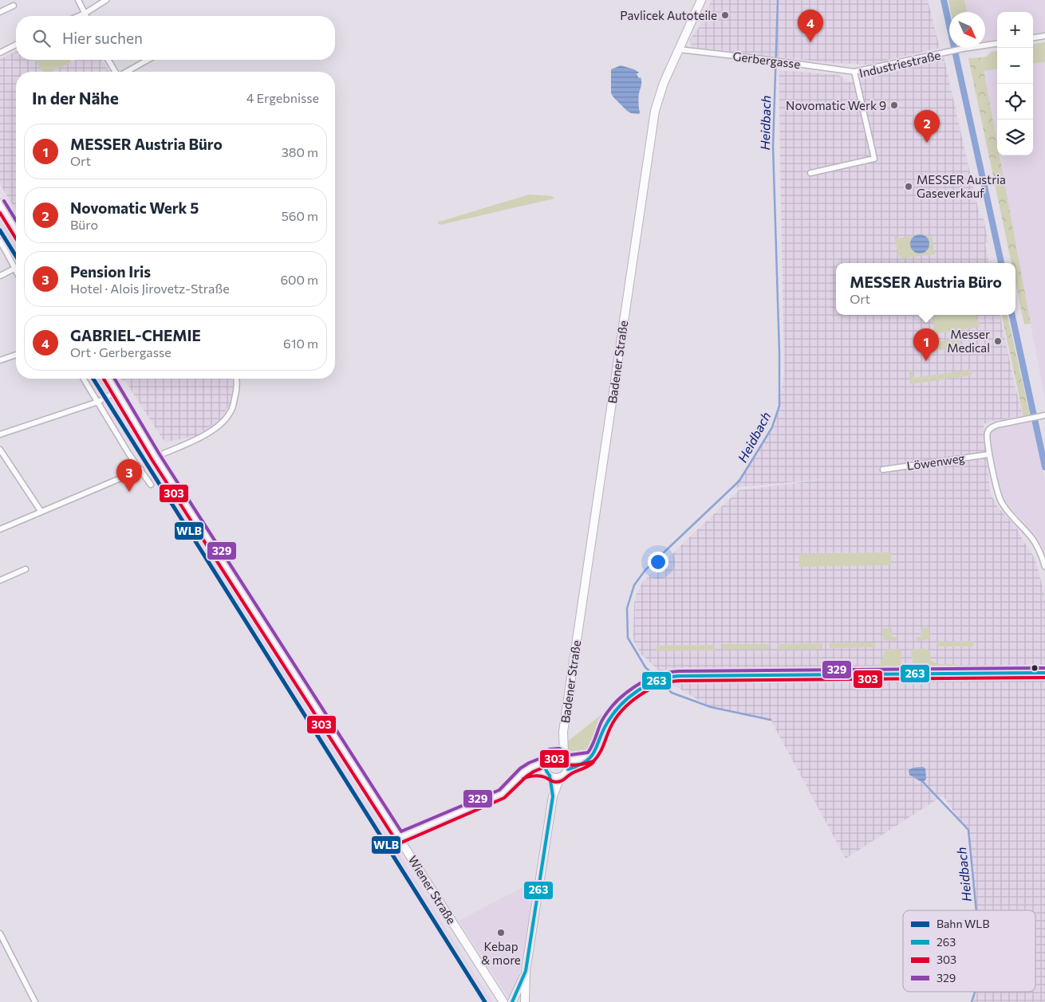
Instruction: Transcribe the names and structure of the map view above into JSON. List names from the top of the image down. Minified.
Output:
{"streets":{"main road":["Badener Straße","Wiener Straße"],"street":["Gerbergasse","Industriestraße","Löwenweg"]},"crossings":[["Gerbergasse","Industriestraße"],["Gerbergasse","Badener Straße"]],"water":["Heidbach"],"places":["Pavlicek Autoteile","Novomatic Werk 9","MESSER Austria Gaseverkauf","Messer Medical","Kebap & more"],"lines":["transit line 329","transit line 303","rail line WLB","transit line 263"],"legend":["Bahn WLB","263","303","329"],"north":"bottom right","page":{"pins":["4","2","1","3"],"map_buttons":["+","−"],"search":"Hier suchen","heading":["In der Nähe","4 Ergebnisse"],"list":[{"mark":"1","name":"MESSER Austria Büro","note":"Ort","value":"380 m"},{"mark":"2","name":"Novomatic Werk 5","note":"Büro","value":"560 m"},{"mark":"3","name":"Pension Iris","note":"Hotel · Alois Jirovetz-Straße","value":"600 m"},{"mark":"4","name":"GABRIEL-CHEMIE","note":"Ort · Gerbergasse","value":"610 m"}],"popup":["MESSER Austria Büro","Ort"]}}
